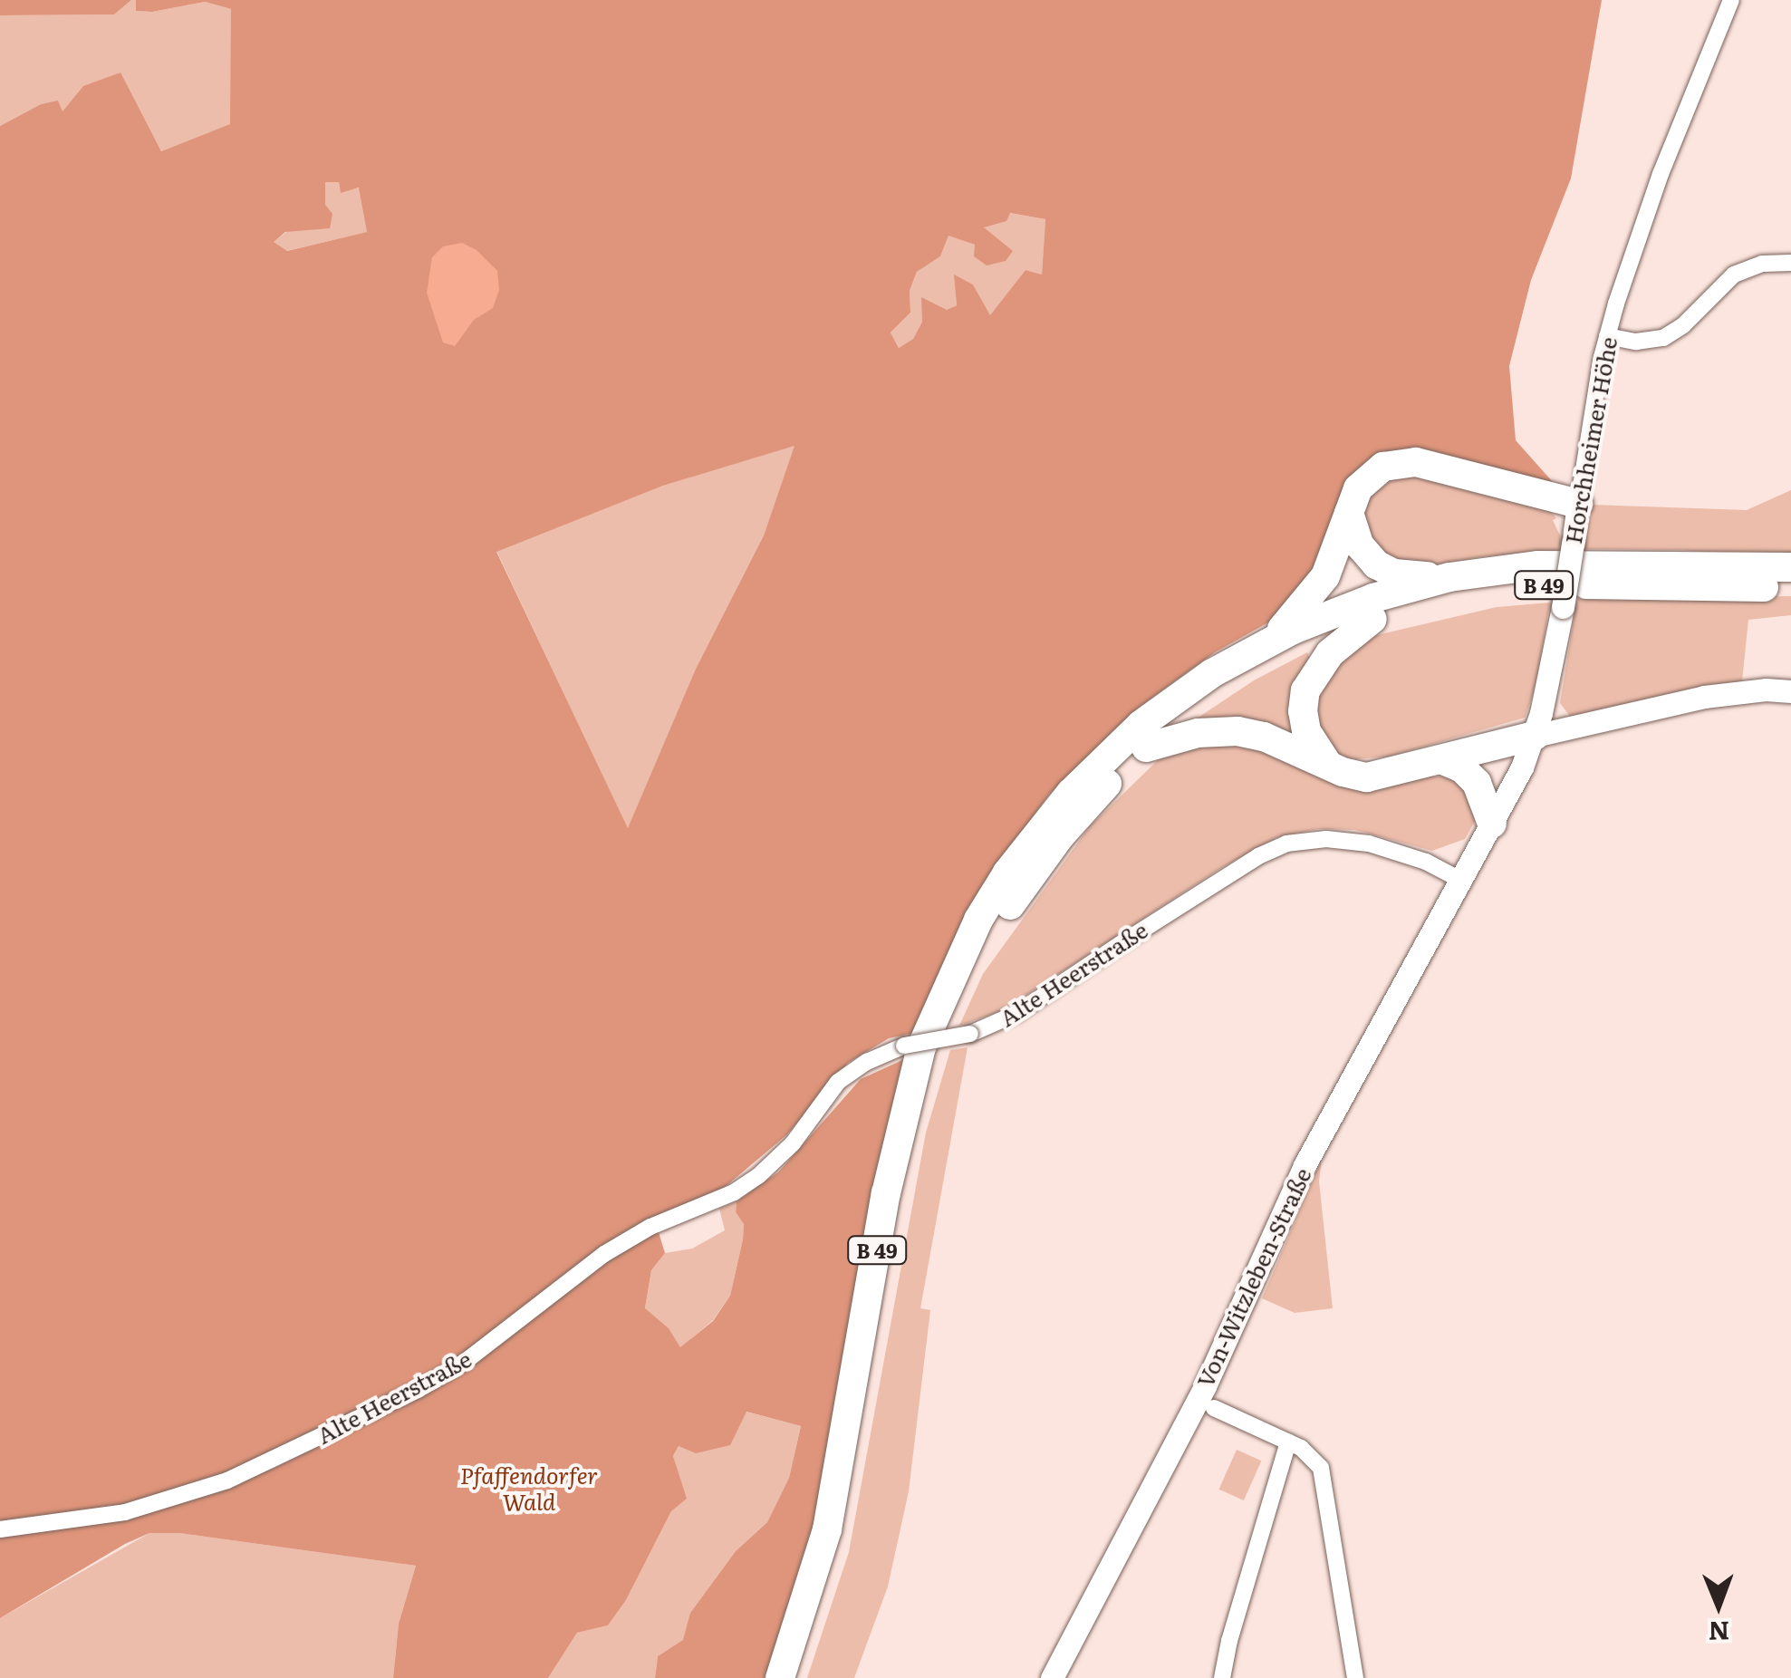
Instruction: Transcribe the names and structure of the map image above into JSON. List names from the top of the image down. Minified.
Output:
{"streets":{"highway":["B 49"],"street":["Horchheimer Höhe","Alte Heerstraße","Von-Witzleben-Straße"]},"crossings":[["Alte Heerstraße","Von-Witzleben-Straße"]],"parks":["Pfaffendorfer Wald"],"north":"bottom"}
